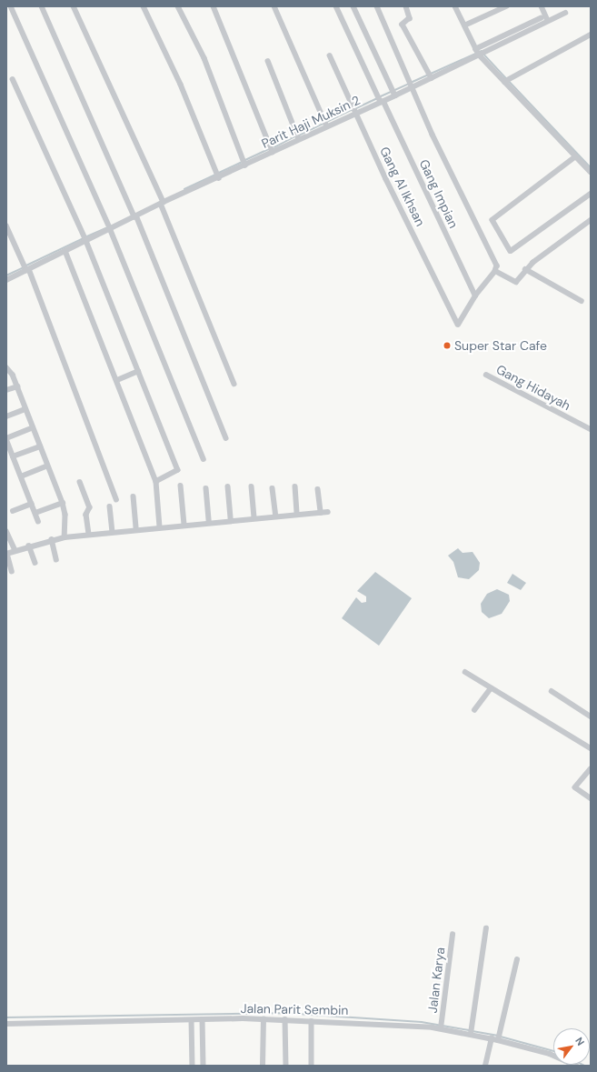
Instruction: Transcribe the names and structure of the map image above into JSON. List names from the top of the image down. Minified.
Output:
{"streets":{"street":["Parit Haji Muksin 2","Gang Al Ikhsan","Gang Impian","Gang Hidayah","Jalan Karya","Jalan Parit Sembin"]},"crossings":[["Parit Haji Muksin 2","Gang Al Ikhsan"],["Parit Haji Muksin 2","Gang Impian"],["Gang Al Ikhsan","Gang Impian"],["Jalan Karya","Jalan Parit Sembin"]],"places":["Super Star Cafe"],"north":"top right"}
